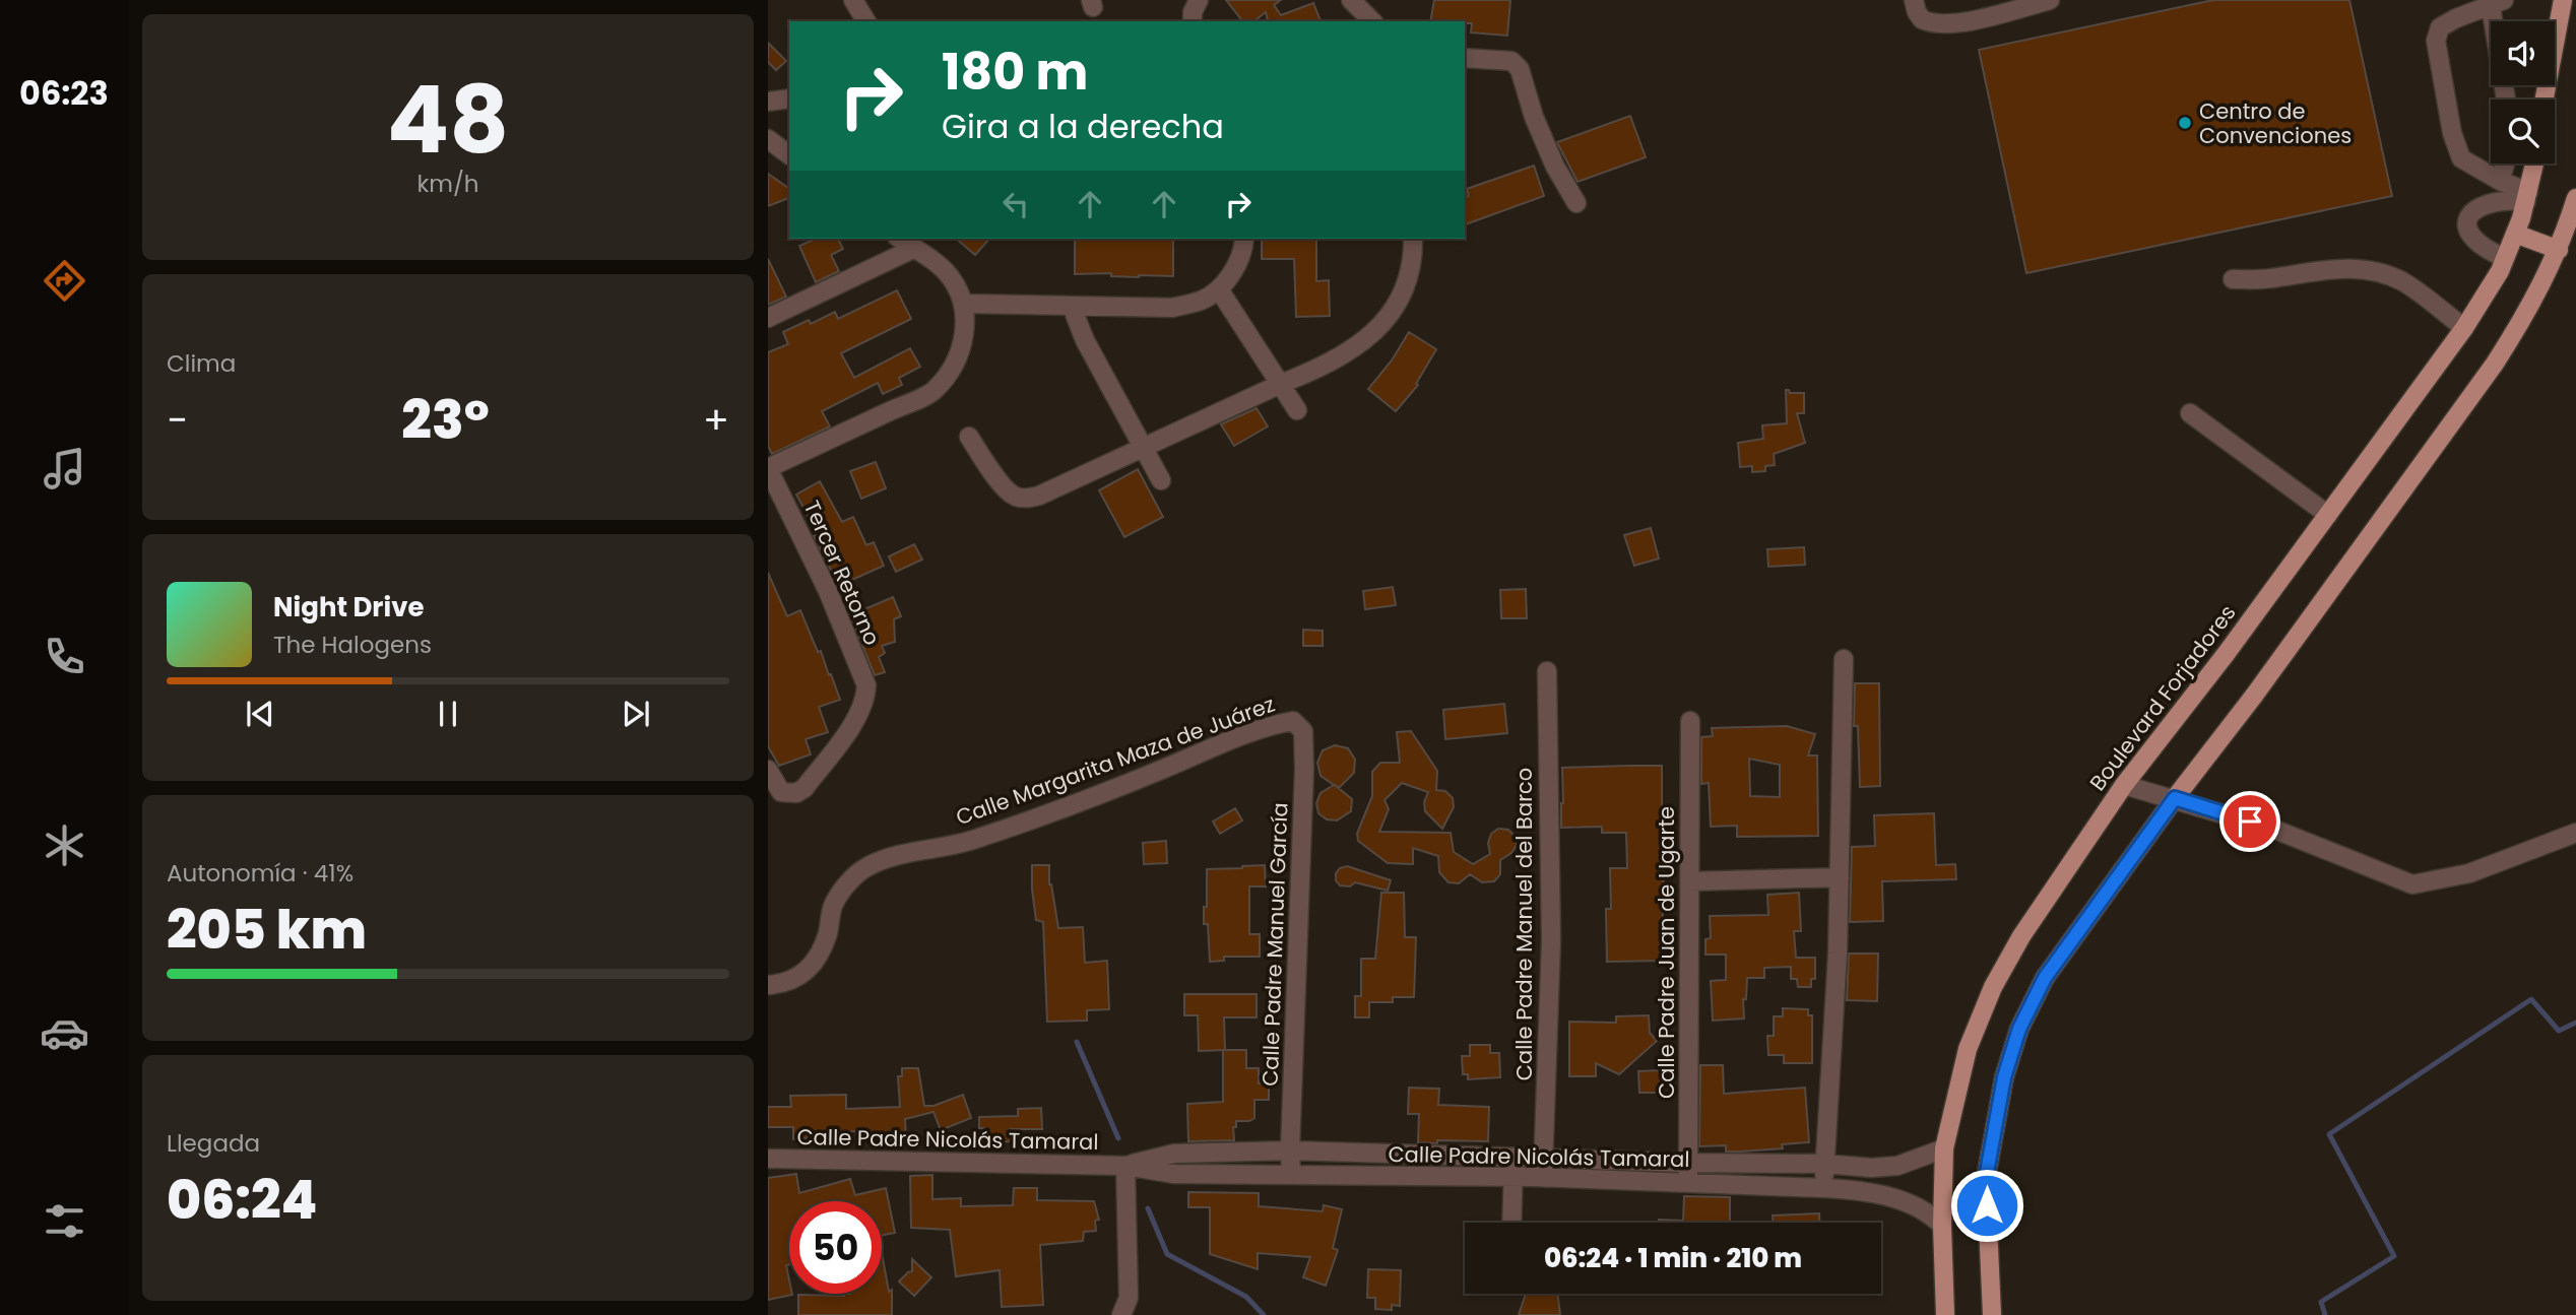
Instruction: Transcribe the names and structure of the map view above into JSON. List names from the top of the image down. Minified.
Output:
{"streets":{"main road":["Boulevard Forjadores"],"street":["Tercer Retorno","Calle Margarita Maza de Juárez","Calle Padre Manuel del Barco","Calle Padre Manuel García","Calle Padre Juan de Ugarte","Calle Padre Nicolás Tamaral"]},"crossings":[["Boulevard Forjadores","Calle Padre Nicolás Tamaral"],["Calle Margarita Maza de Juárez","Calle Padre Manuel García"],["Calle Padre Manuel del Barco","Calle Padre Nicolás Tamaral"],["Calle Padre Manuel García","Calle Padre Nicolás Tamaral"],["Calle Padre Juan de Ugarte","Calle Padre Nicolás Tamaral"]],"places":["Centro de Convenciones"],"page":{"tabs":"06:23","tile":[["48","km/h"],"Clima",["Autonomía · 41%","205 km"],["Llegada","06:24"]],"turn":["180 m","Gira a la derecha"],"heat":["−","23°","+"],"song":["Night Drive","The Halogens"],"limit":"50","trip":"06:24 · 1 min · 210 m"}}
